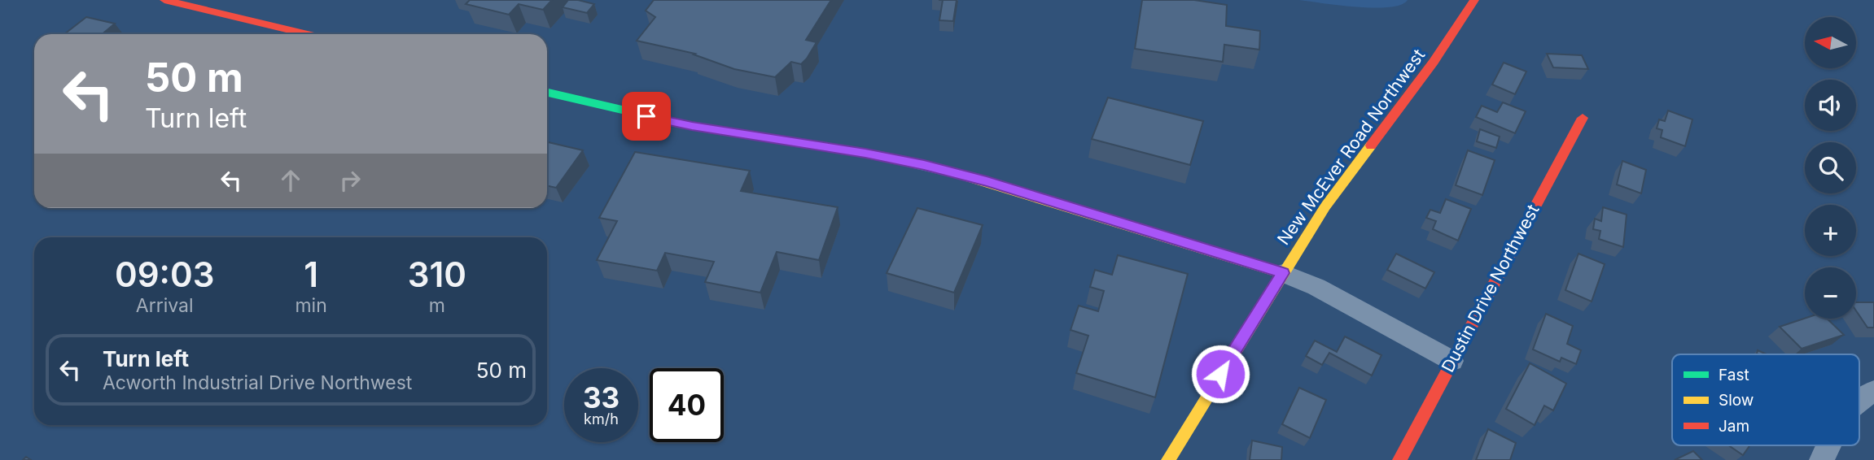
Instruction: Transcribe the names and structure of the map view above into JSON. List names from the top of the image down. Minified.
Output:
{"streets":{"street":["New McEver Road Northwest","Dustin Drive Northwest"]},"legend":["Fast","Slow","Jam"],"north":"left","page":{"map_buttons":["+","−"],"turn":["50 m","Turn left"],"eta":["09:03","Arrival","1","min","310","m"],"list":[{"name":"Turn left","note":"Acworth Industrial Drive Northwest","value":"50 m"}],"speed":"33 km/h","limit":"40"}}
